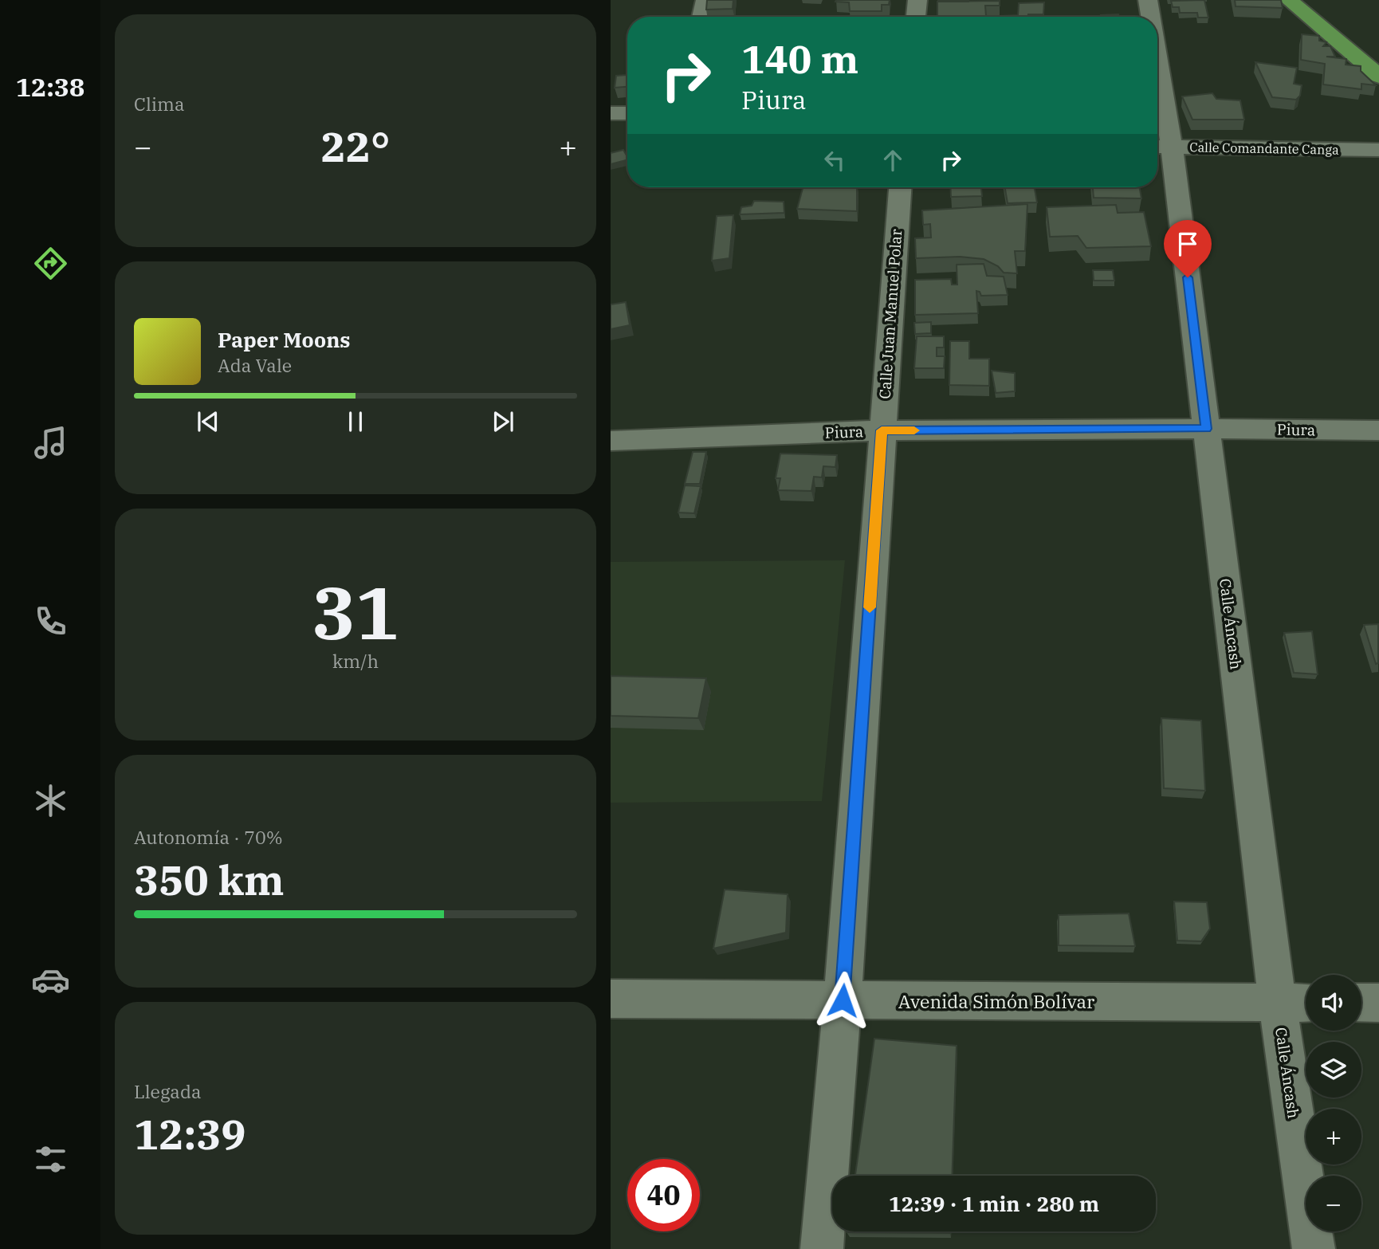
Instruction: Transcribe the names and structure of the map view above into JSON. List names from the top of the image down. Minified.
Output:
{"streets":{"street":["Calle Comandante Canga","Calle Juan Manuel Polar","Piura","Calle Áncash","Avenida Simón Bolívar"]},"crossings":[["Calle Comandante Canga","Calle Áncash"],["Calle Juan Manuel Polar","Piura"],["Calle Juan Manuel Polar","Avenida Simón Bolívar"],["Piura","Calle Áncash"],["Calle Áncash","Avenida Simón Bolívar"]],"page":{"tabs":"12:38","tile":["Clima",["31","km/h"],["Autonomía · 70%","350 km"],["Llegada","12:39"]],"turn":["140 m","Piura"],"heat":["−","22°","+"],"song":["Paper Moons","Ada Vale"],"map_buttons":["+","−"],"limit":"40","trip":"12:39 · 1 min · 280 m"}}
